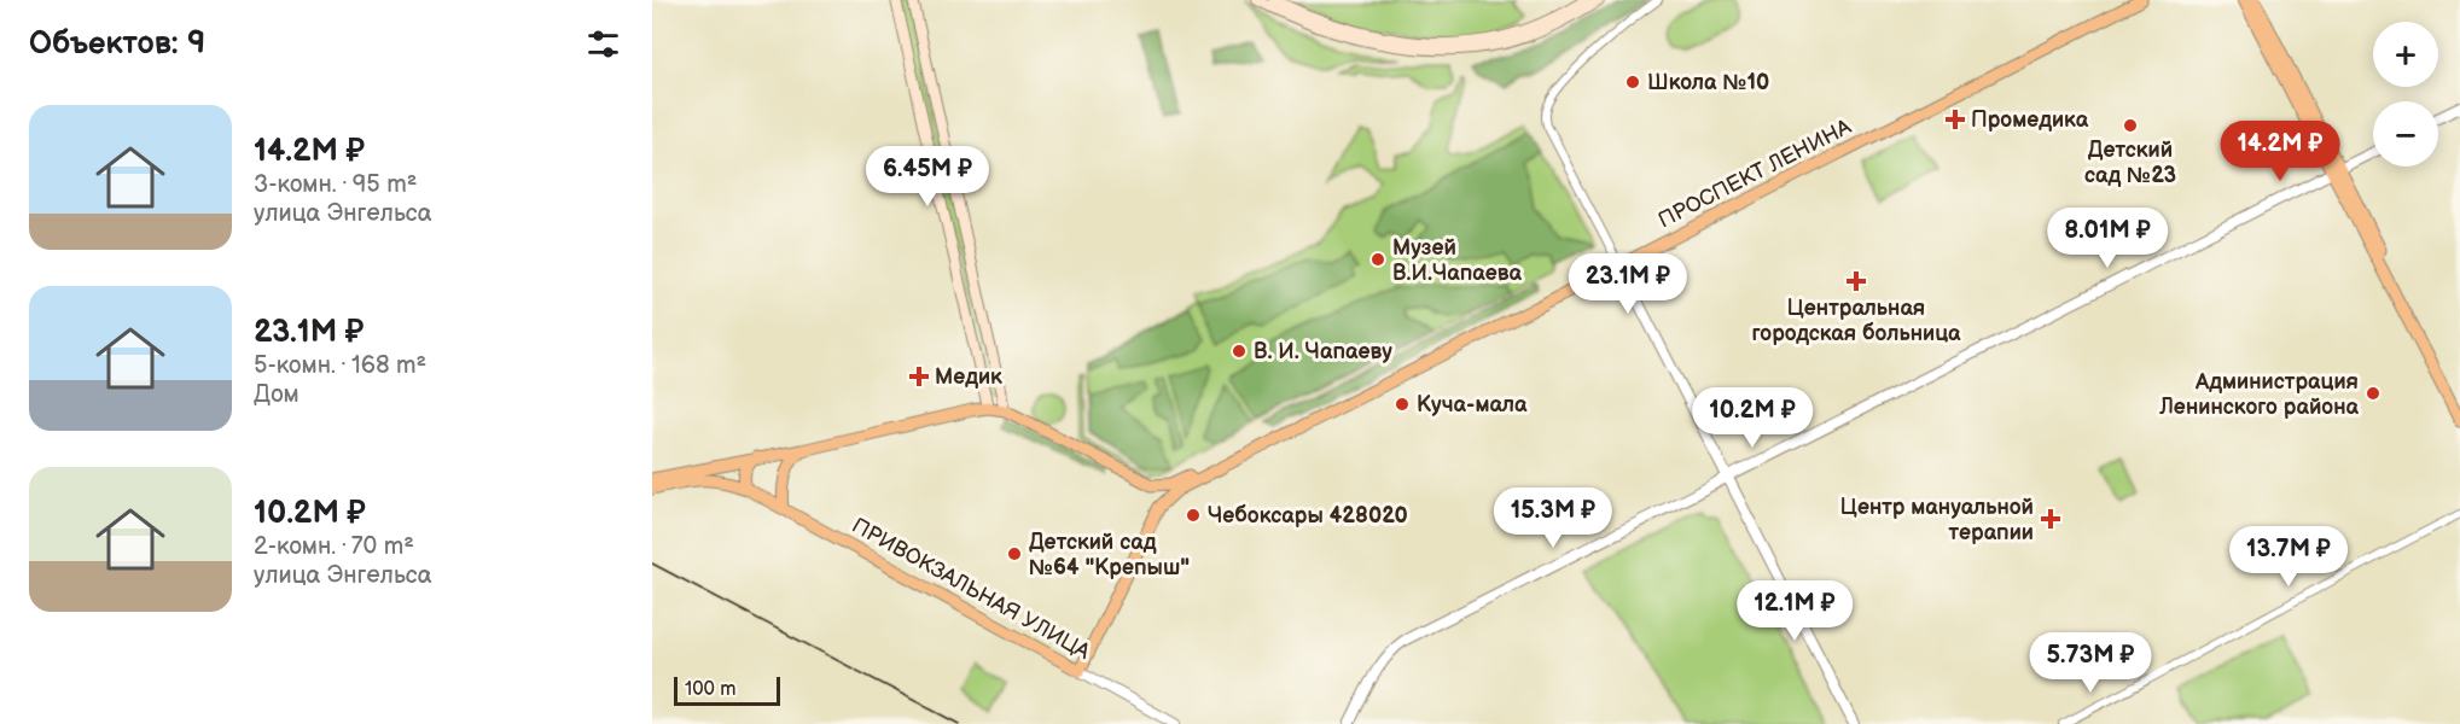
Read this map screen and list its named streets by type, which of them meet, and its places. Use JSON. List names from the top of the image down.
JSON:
{
  "streets": {
    "main road": ["ПРОСПЕКТ ЛЕНИНА", "ПРИВОКЗАЛЬНАЯ УЛИЦА"]
  },
  "crossings": [
    ["ПРОСПЕКТ ЛЕНИНА", "ПРИВОКЗАЛЬНАЯ УЛИЦА"]
  ],
  "places": {
    "other": [
      "Школа №10",
      "Детский сад №23",
      "Музей В.И.Чапаева",
      "В. И. Чапаеву",
      "Администрация Ленинского района",
      "Куча-мала",
      "Чебоксары 428020",
      "Детский сад №64 \"Крепыш\""
    ],
    "health": [
      "Промедика",
      "Центральная городская больница",
      "Медик",
      "Центр мануальной терапии"
    ]
  },
  "scale_bar": "100 m",
  "page": {
    "heading": "Объектов: 9",
    "map_buttons": ["+", "−"],
    "list": [
      {
        "name": "14.2M ₽",
        "note": "3-комн. · 95 m² · улица Энгельса"
      },
      {
        "name": "23.1M ₽",
        "note": "5-комн. · 168 m² · Дом"
      },
      {
        "name": "10.2M ₽",
        "note": "2-комн. · 70 m² · улица Энгельса"
      }
    ],
    "price": [
      "14.2M ₽",
      "6.45M ₽",
      "8.01M ₽",
      "23.1M ₽",
      "10.2M ₽",
      "15.3M ₽",
      "13.7M ₽",
      "12.1M ₽",
      "5.73M ₽"
    ],
    "scale": "100 m"
  }
}
